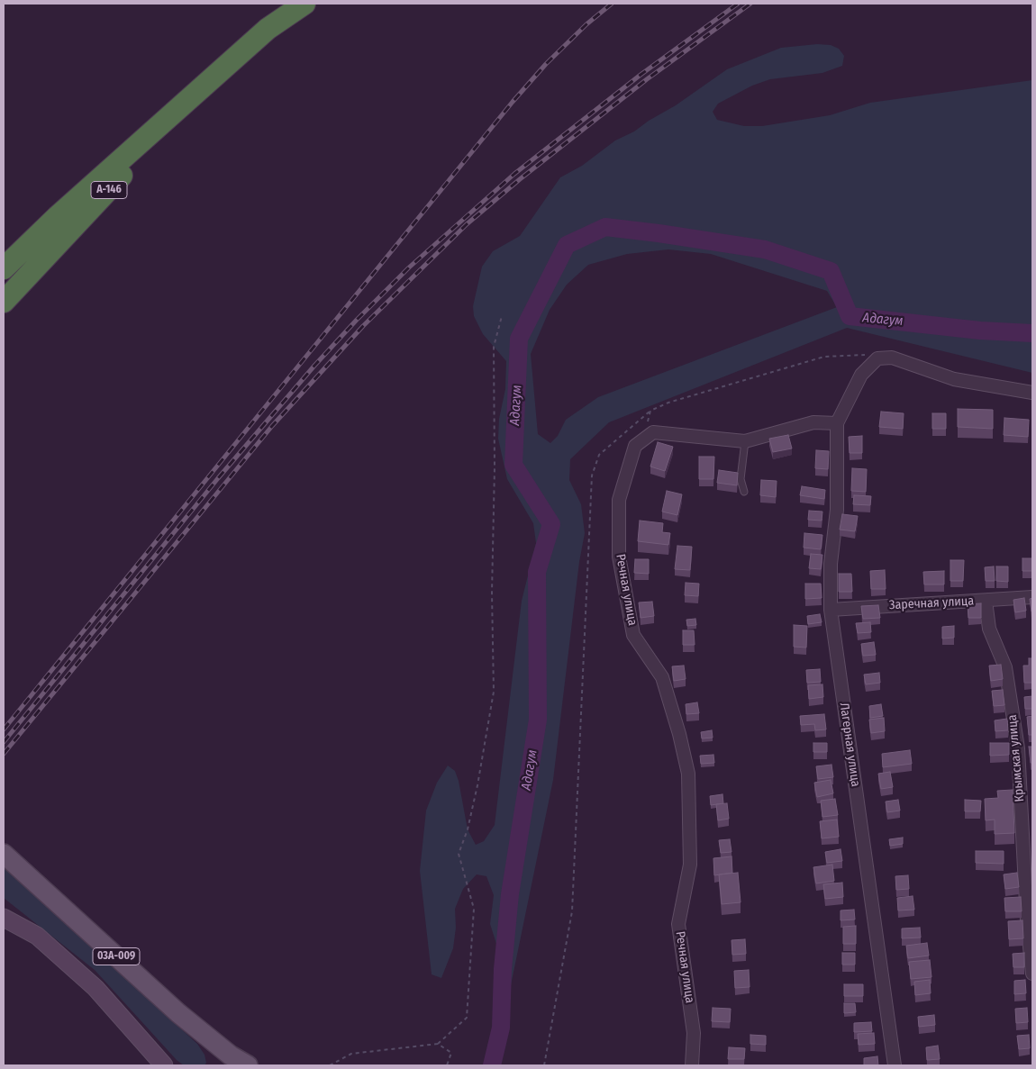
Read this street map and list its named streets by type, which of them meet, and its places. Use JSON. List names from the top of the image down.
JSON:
{
  "streets": {
    "highway": ["А-146"],
    "main road": ["03А-009"],
    "street": [
      "Речная улица",
      "Заречная улица",
      "Лагерная улица",
      "Крымская улица"
    ]
  },
  "crossings": [
    ["Заречная улица", "Лагерная улица"],
    ["Заречная улица", "Крымская улица"]
  ],
  "water": ["Адагум"]
}
